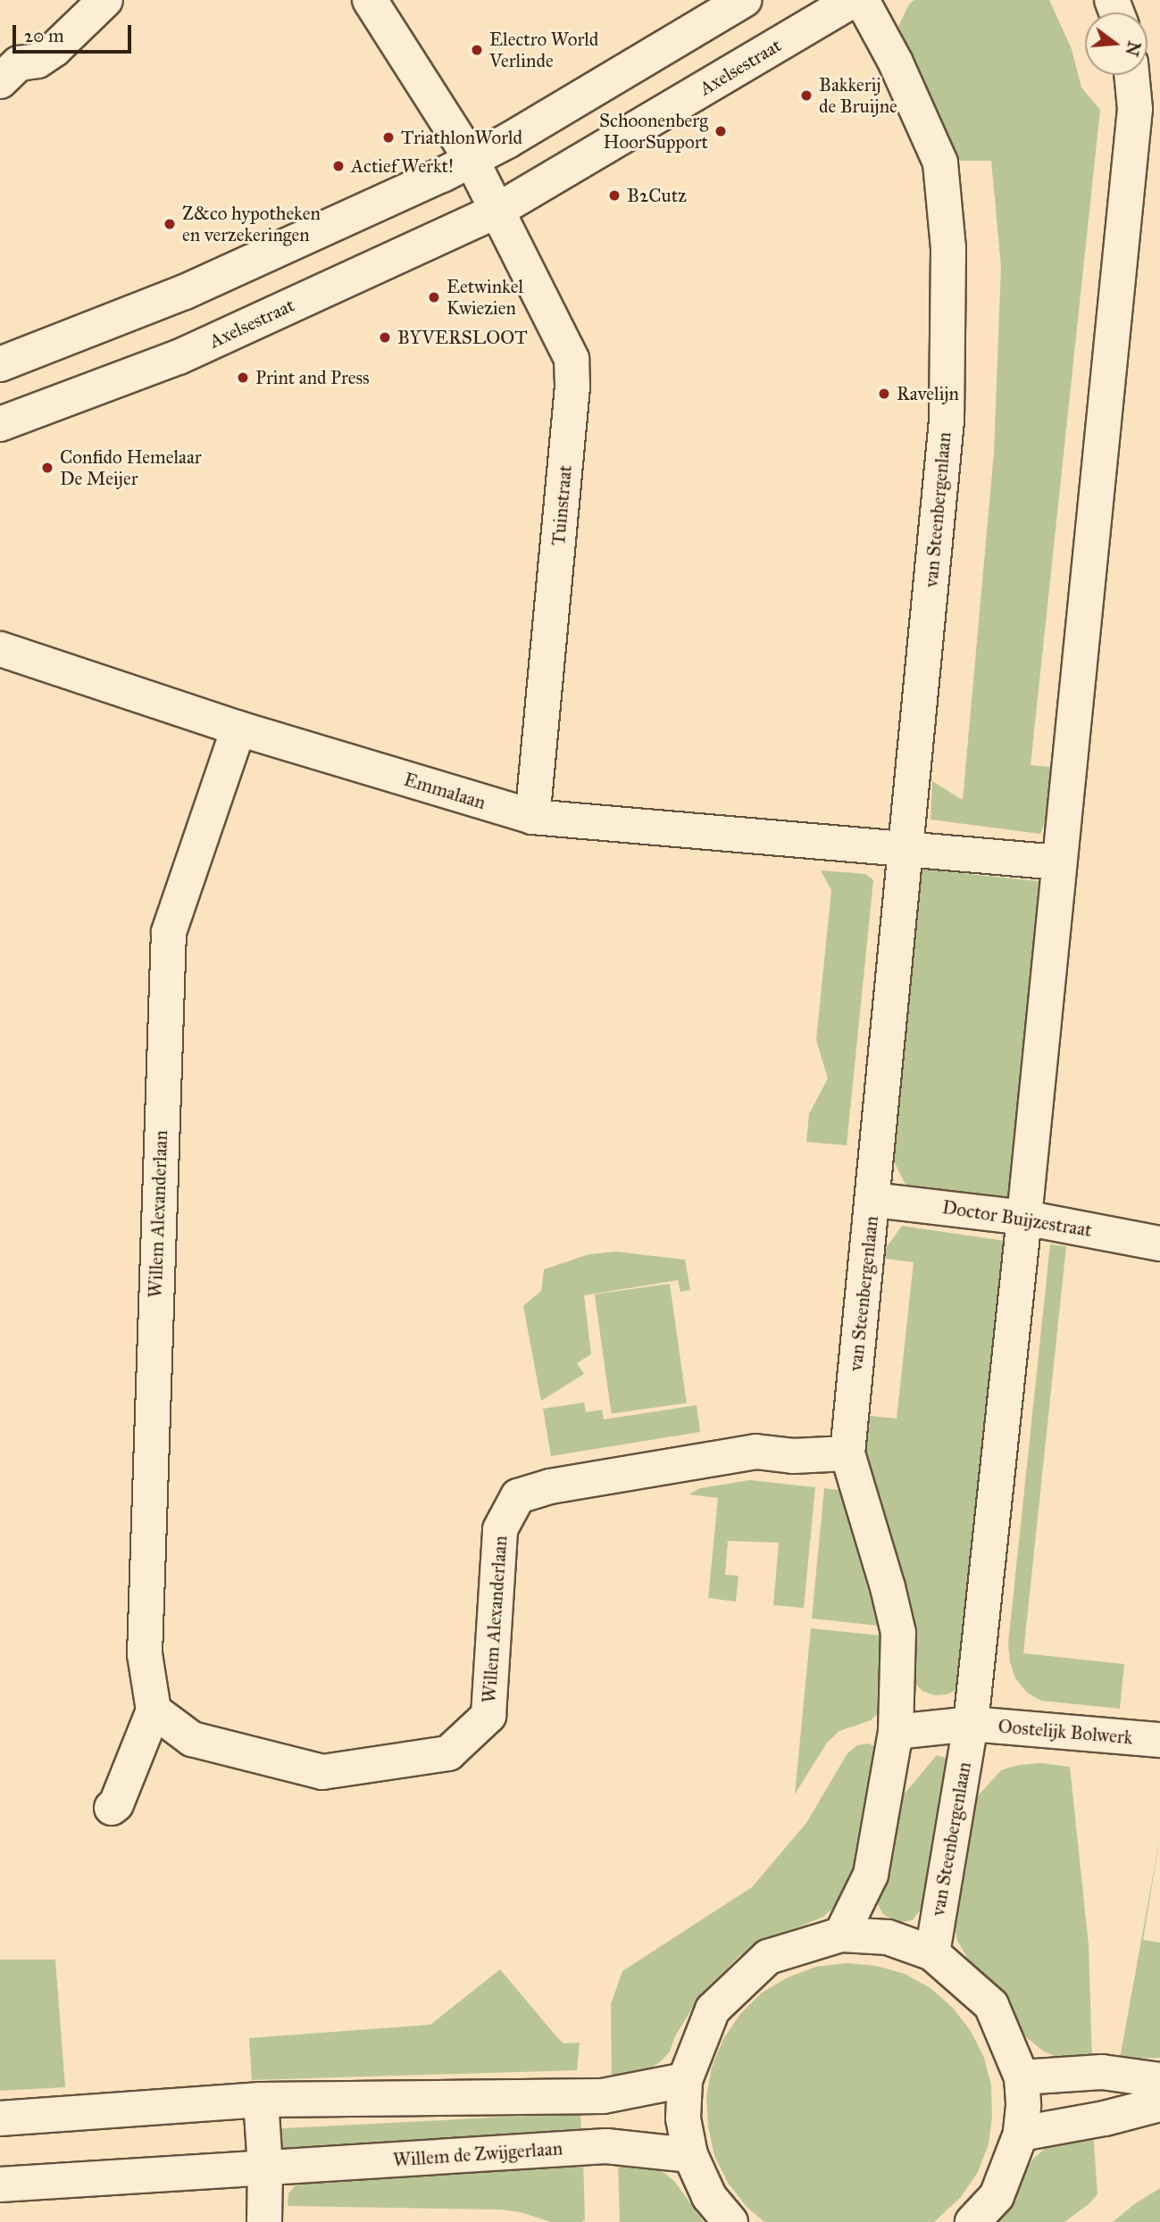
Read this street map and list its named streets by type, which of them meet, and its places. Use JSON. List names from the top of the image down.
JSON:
{
  "streets": {
    "street": [
      "Axelsestraat",
      "Tuinstraat",
      "van Steenbergenlaan",
      "Emmalaan",
      "Willem Alexanderlaan",
      "Doctor Buijzestraat",
      "Oostelijk Bolwerk",
      "Willem de Zwijgerlaan"
    ]
  },
  "crossings": [
    ["Axelsestraat", "Tuinstraat"],
    ["Tuinstraat", "Emmalaan"],
    ["van Steenbergenlaan", "Emmalaan"],
    ["van Steenbergenlaan", "Willem Alexanderlaan"],
    ["van Steenbergenlaan", "Doctor Buijzestraat"],
    ["van Steenbergenlaan", "Oostelijk Bolwerk"],
    ["Emmalaan", "Willem Alexanderlaan"]
  ],
  "places": [
    "Electro World Verlinde",
    "Bakkerij de Bruijne",
    "Schoonenberg HoorSupport",
    "TriathlonWorld",
    "Actief Werkt!",
    "B2Cutz",
    "Z&co hypotheken en verzekeringen",
    "Eetwinkel Kwiezien",
    "BYVERSLOOT",
    "Print and Press",
    "Ravelijn",
    "Confido Hemelaar De Meijer"
  ],
  "scale_bar": "20 m",
  "north": "right"
}
